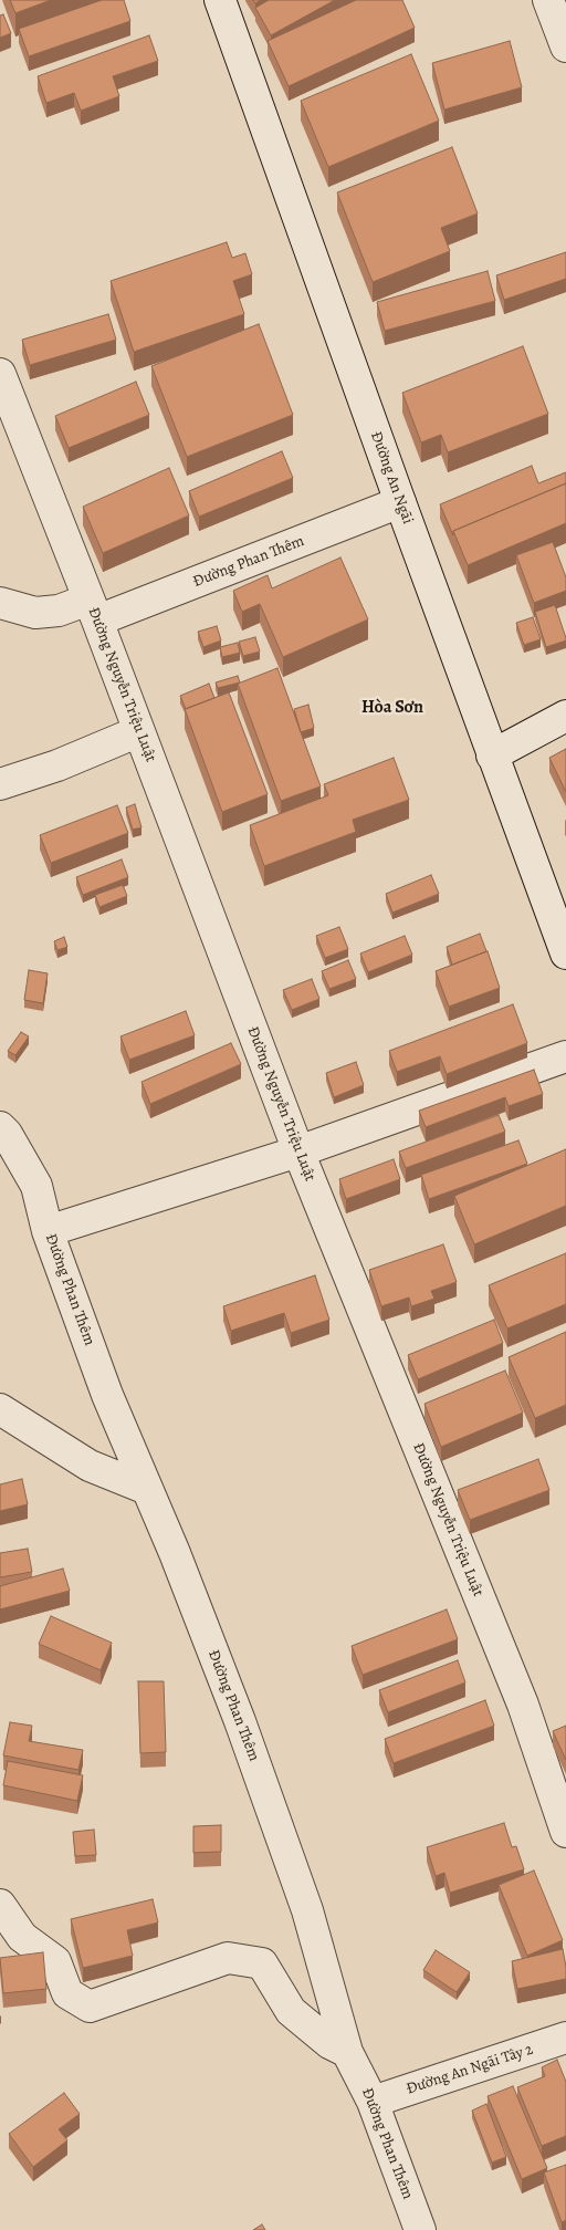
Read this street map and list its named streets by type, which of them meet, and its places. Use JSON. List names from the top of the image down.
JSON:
{
  "streets": {
    "street": [
      "Đường An Ngãi",
      "Đường Phan Thêm",
      "Đường Nguyễn Triệu Luật",
      "Đường An Ngãi Tây 2"
    ]
  },
  "crossings": [
    ["Đường An Ngãi", "Đường Phan Thêm"],
    ["Đường Phan Thêm", "Đường Nguyễn Triệu Luật"],
    ["Đường Phan Thêm", "Đường An Ngãi Tây 2"]
  ],
  "districts": ["Hòa Sơn"]
}
